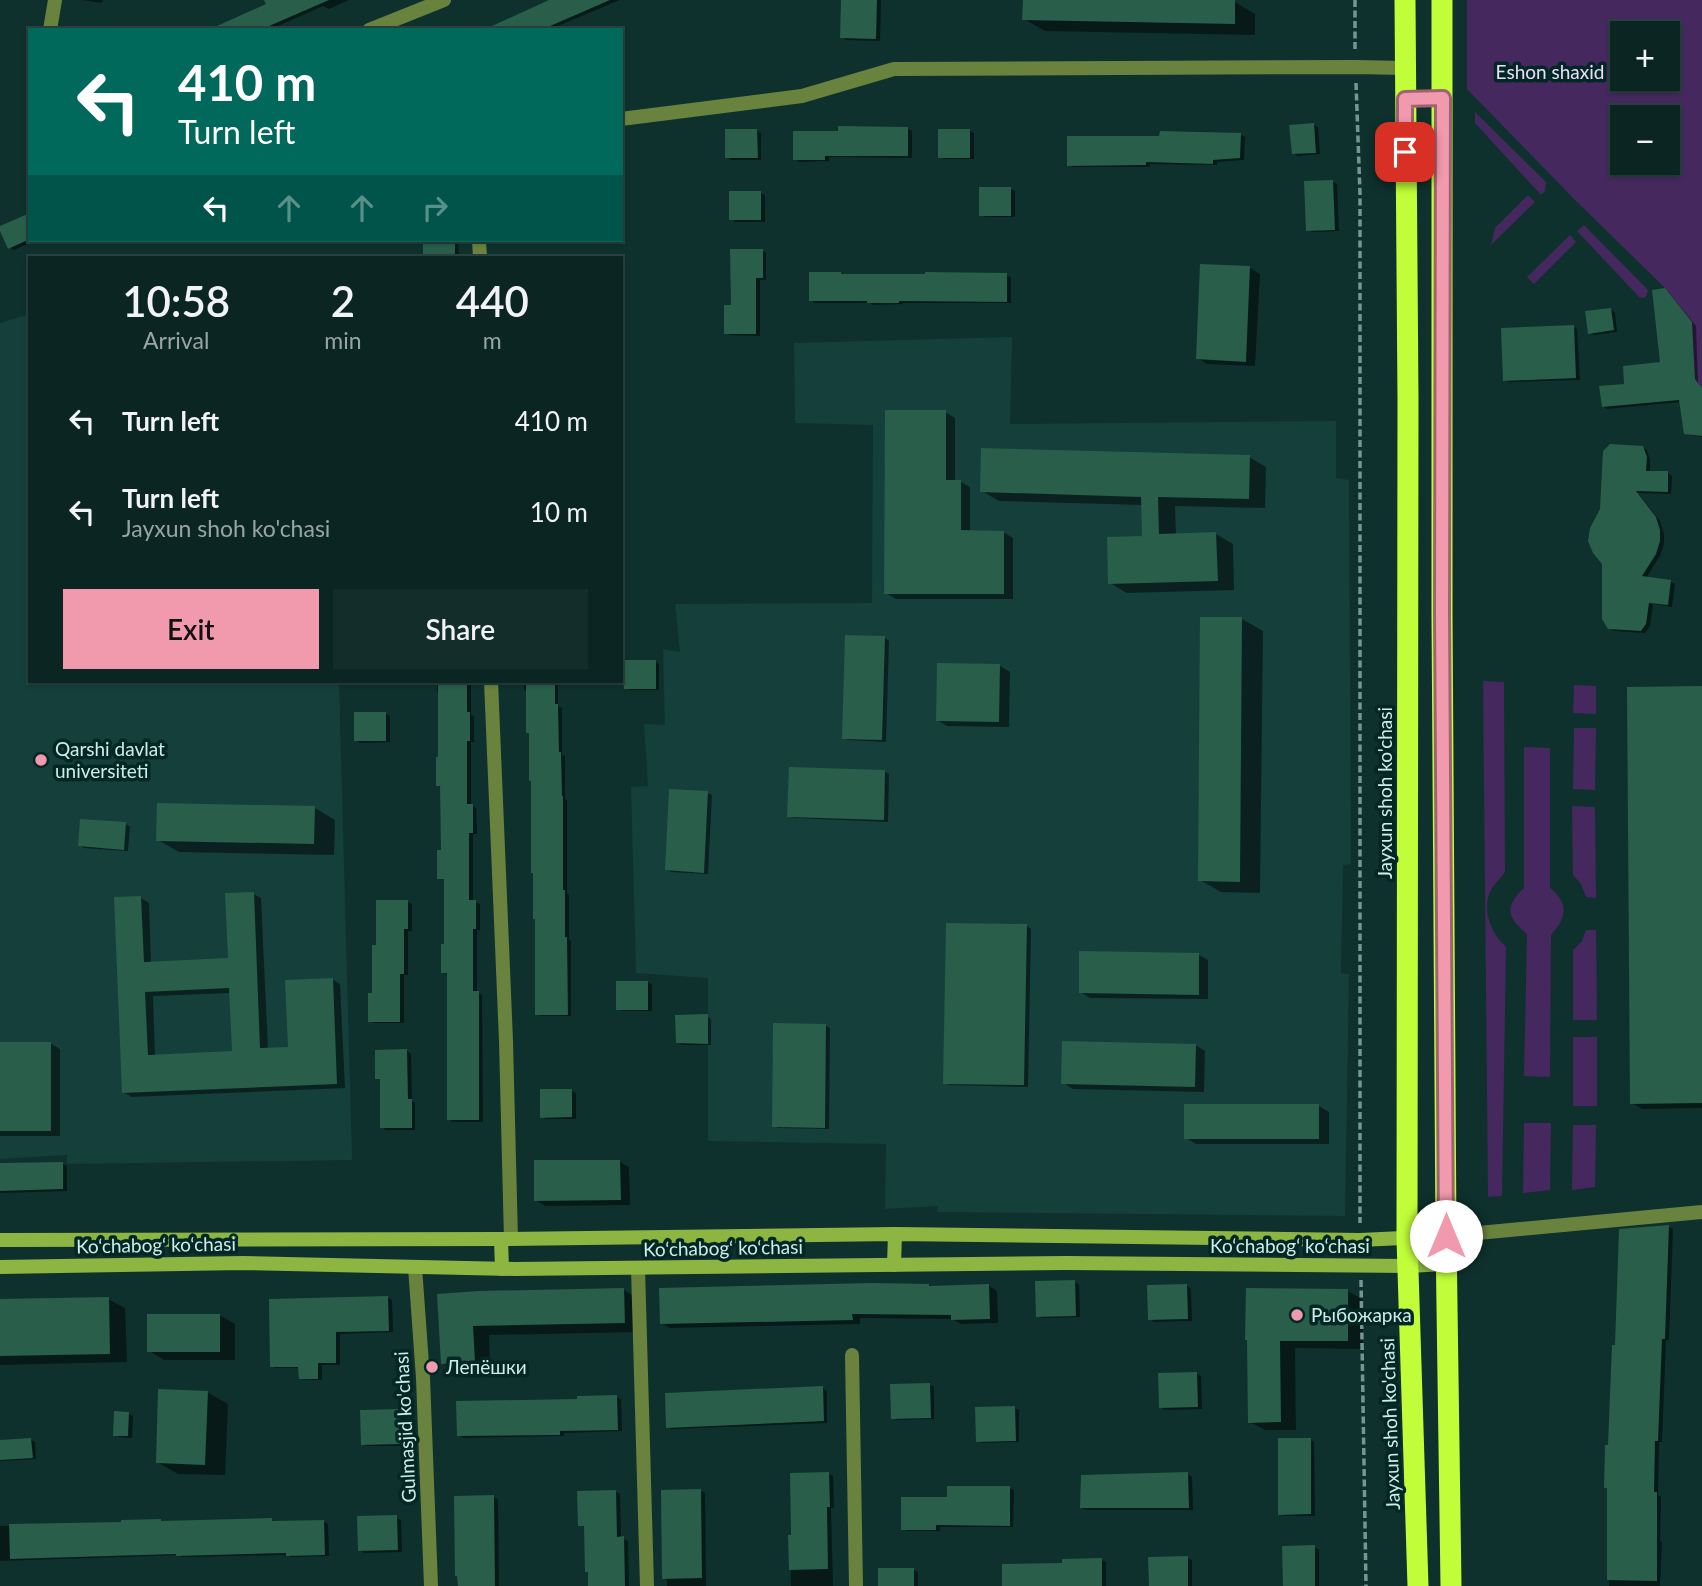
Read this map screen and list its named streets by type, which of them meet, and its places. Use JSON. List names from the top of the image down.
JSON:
{
  "streets": {
    "highway": ["Jayxun shoh ko'chasi"],
    "main road": ["Ko‘chabog‘ ko‘chasi"],
    "street": ["Gulmasjid ko'chasi"]
  },
  "crossings": [
    ["Jayxun shoh ko'chasi", "Ko‘chabog‘ ko‘chasi"],
    ["Ko‘chabog‘ ko‘chasi", "Gulmasjid ko'chasi"]
  ],
  "parks": ["Eshon shaxid"],
  "places": ["Qarshi davlat universiteti", "Рыбожарка", "Лепёшки"],
  "page": {
    "map_buttons": ["+", "−"],
    "turn": ["410 m", "Turn left"],
    "eta": [
      "10:58",
      "Arrival",
      "2",
      "min",
      "440",
      "m"
    ],
    "list": [
      {
        "name": "Turn left",
        "value": "410 m"
      },
      {
        "name": "Turn left",
        "note": "Jayxun shoh ko'chasi",
        "value": "10 m"
      }
    ],
    "buttons": ["Exit", "Share"]
  }
}
